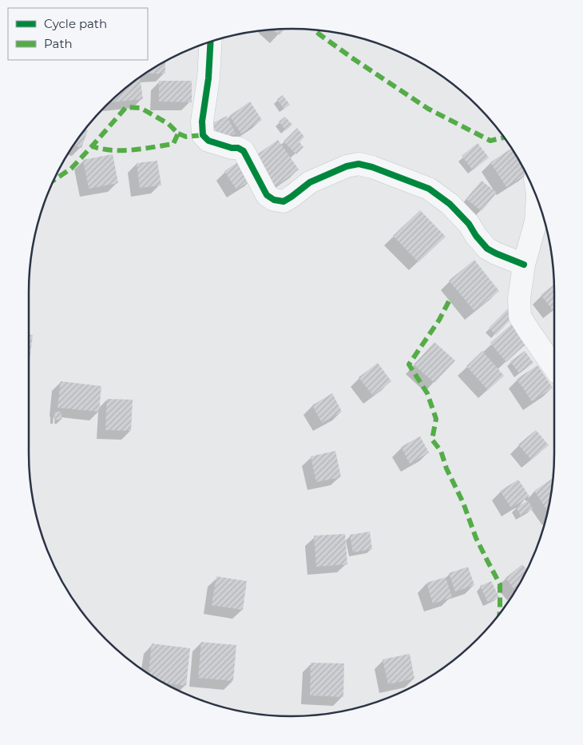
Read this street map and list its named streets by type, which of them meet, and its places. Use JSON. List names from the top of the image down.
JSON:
{
  "legend": ["Cycle path", "Path"]
}
